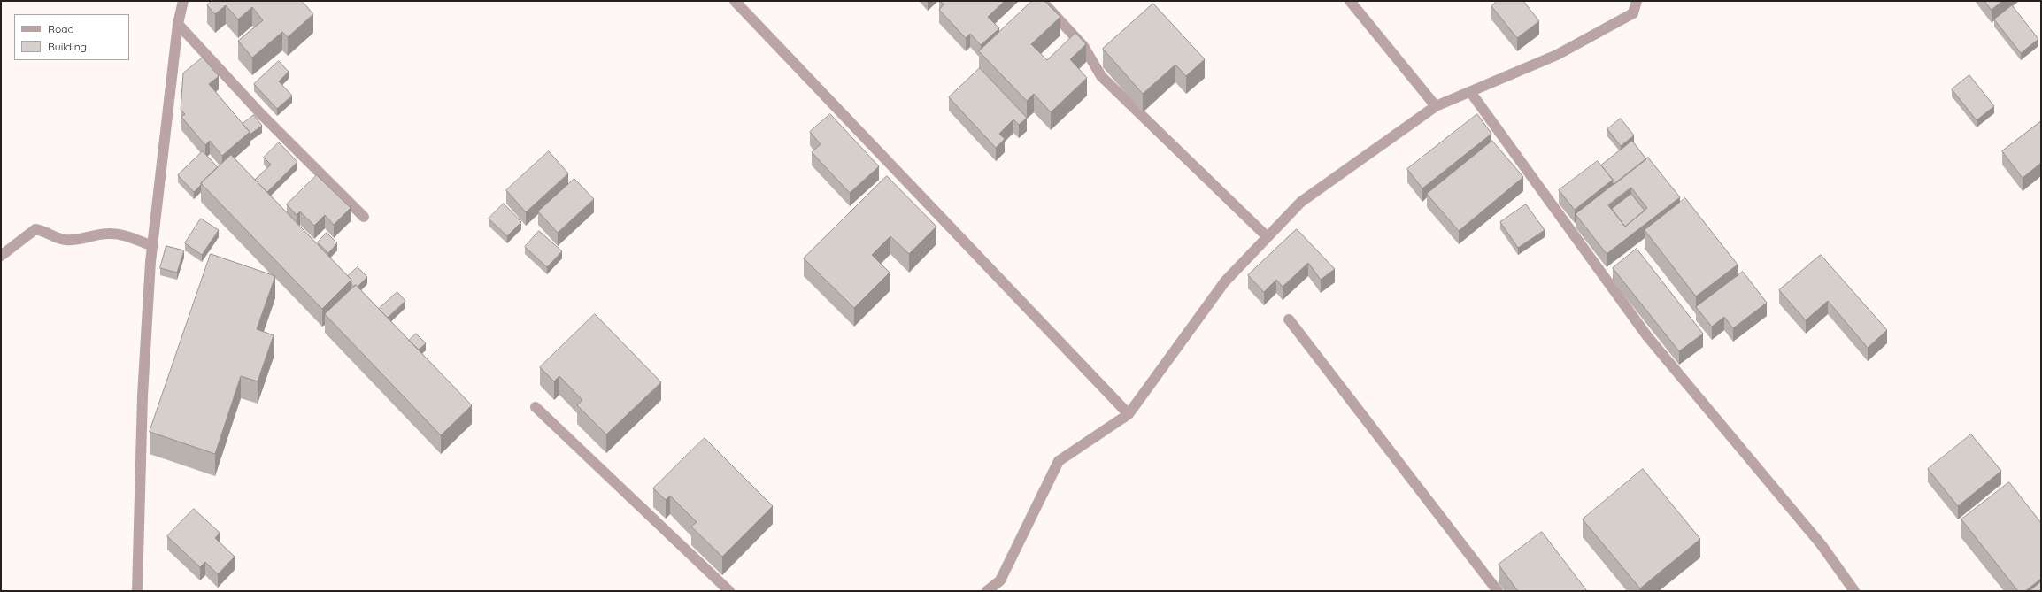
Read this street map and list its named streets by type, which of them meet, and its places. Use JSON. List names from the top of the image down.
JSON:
{
  "legend": ["Road", "Building"]
}
